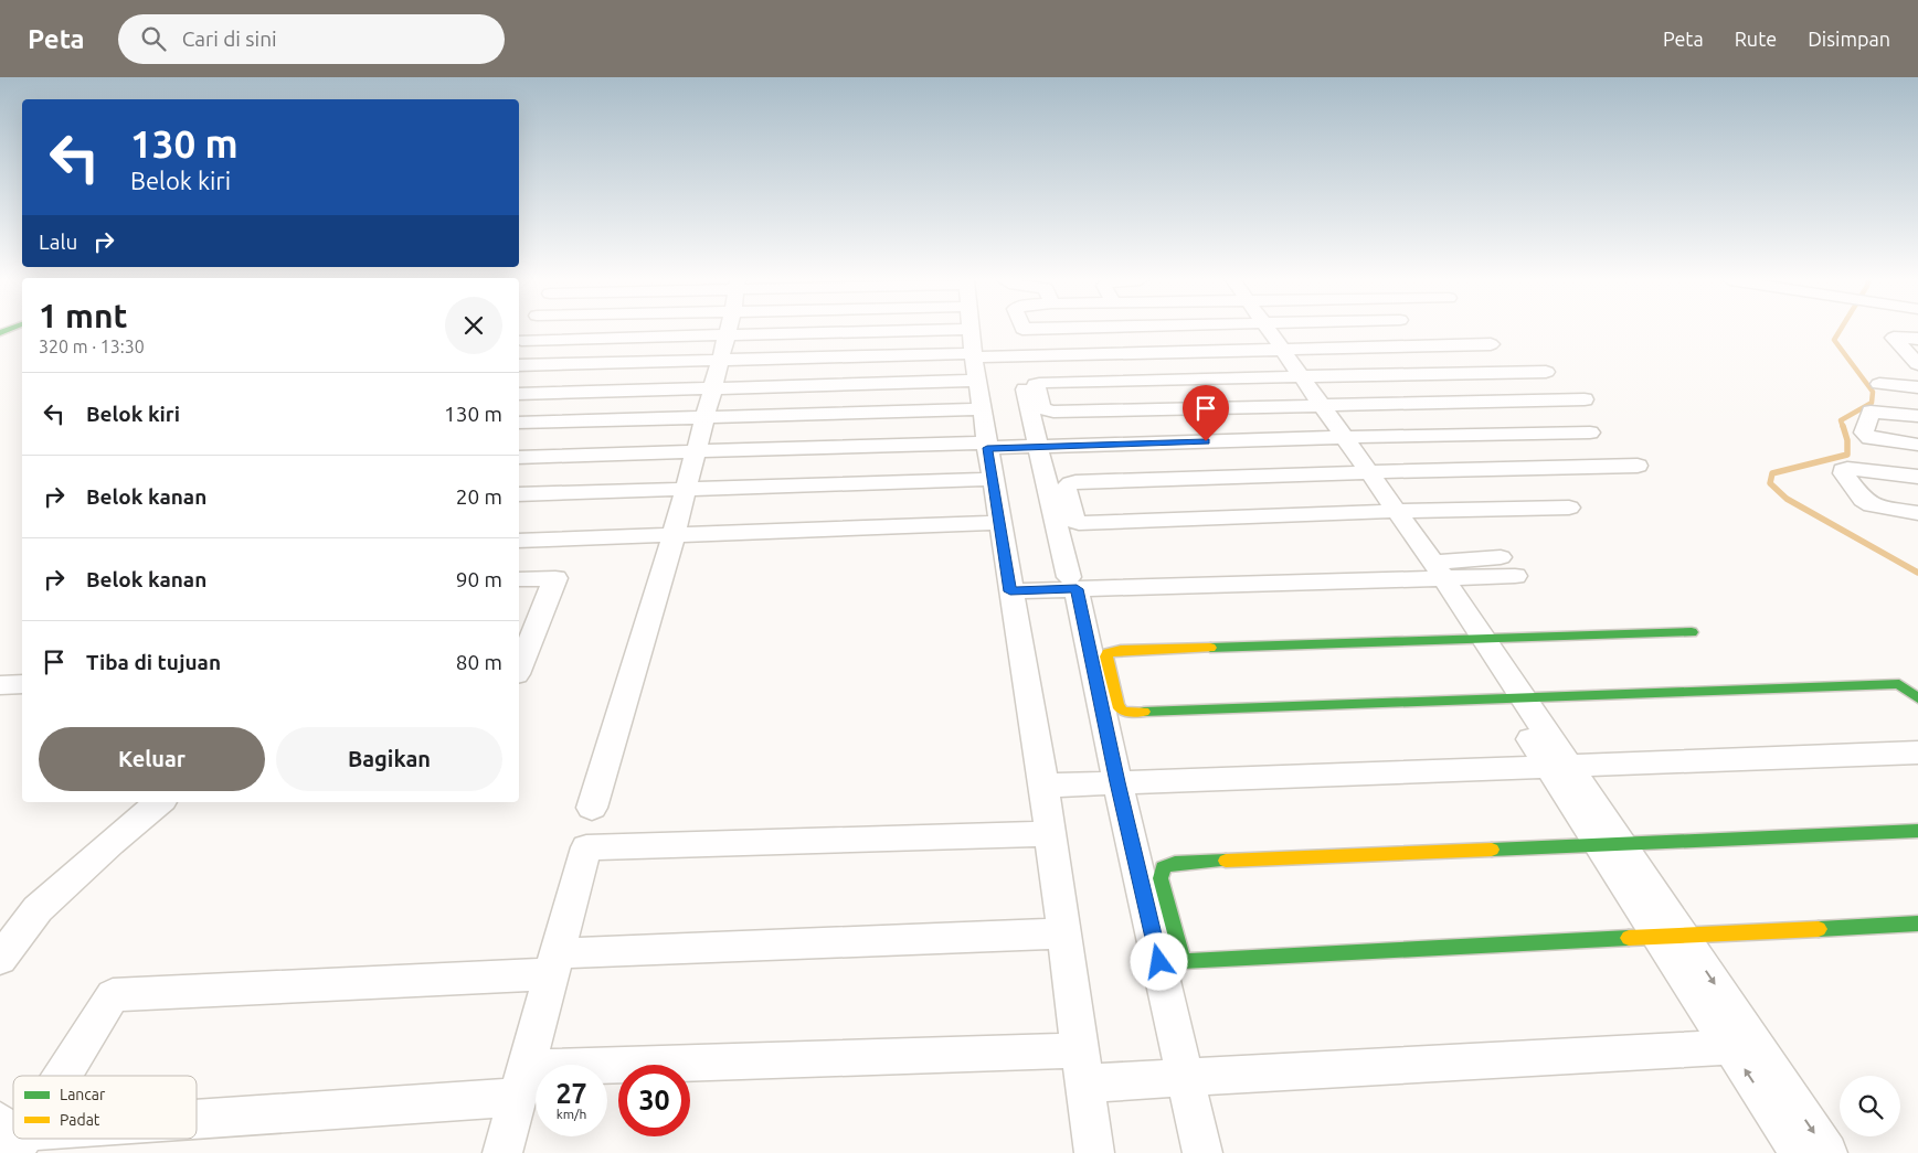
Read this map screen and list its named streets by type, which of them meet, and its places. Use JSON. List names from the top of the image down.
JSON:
{
  "legend": ["Lancar", "Padat"],
  "page": {
    "header": "Peta",
    "search": "Cari di sini",
    "nav": ["Peta", "Rute", "Disimpan"],
    "turn": ["130 m", "Belok kiri"],
    "then": "Lalu",
    "heading": ["1 mnt", "320 m · 13:30"],
    "list": [
      {
        "name": "Belok kiri",
        "value": "130 m"
      },
      {
        "name": "Belok kanan",
        "value": "20 m"
      },
      {
        "name": "Belok kanan",
        "value": "90 m"
      },
      {
        "name": "Tiba di tujuan",
        "value": "80 m"
      }
    ],
    "buttons": ["Keluar", "Bagikan"],
    "speed": "27 km/h",
    "limit": "30"
  }
}
